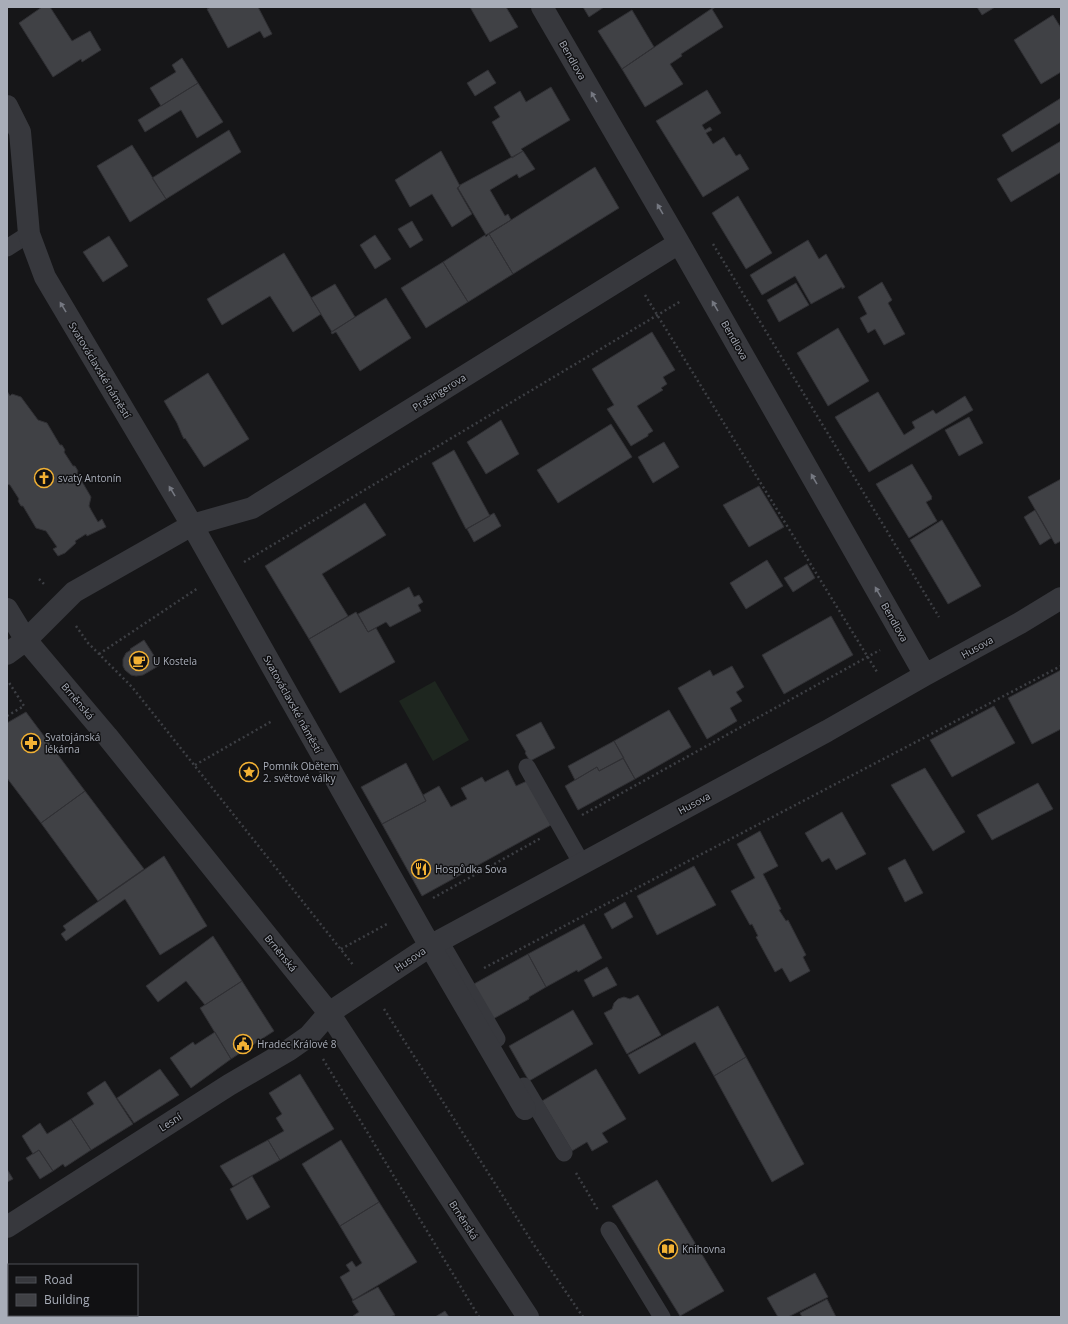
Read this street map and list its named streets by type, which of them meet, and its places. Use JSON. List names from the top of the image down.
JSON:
{
  "streets": {
    "street": [
      "Bendlova",
      "Svatováclavské náměstí",
      "Prašingerova",
      "Husova",
      "Brněnská",
      "Lesní"
    ]
  },
  "crossings": [
    ["Bendlova", "Prašingerova"],
    ["Bendlova", "Husova"],
    ["Svatováclavské náměstí", "Prašingerova"],
    ["Svatováclavské náměstí", "Husova"],
    ["Husova", "Brněnská"],
    ["Husova", "Lesní"],
    ["Brněnská", "Lesní"]
  ],
  "one_way": ["Bendlova"],
  "places": {
    "church": ["svatý Antonín"],
    "cafe": ["U Kostela"],
    "pharmacy": ["Svatojánská lékárna"],
    "place": ["Pomník Obětem 2. světové války"],
    "restaurant": ["Hospůdka Sova"],
    "public building": ["Hradec Králové 8"],
    "library": ["Knihovna"]
  },
  "legend": ["Road", "Building"]
}
